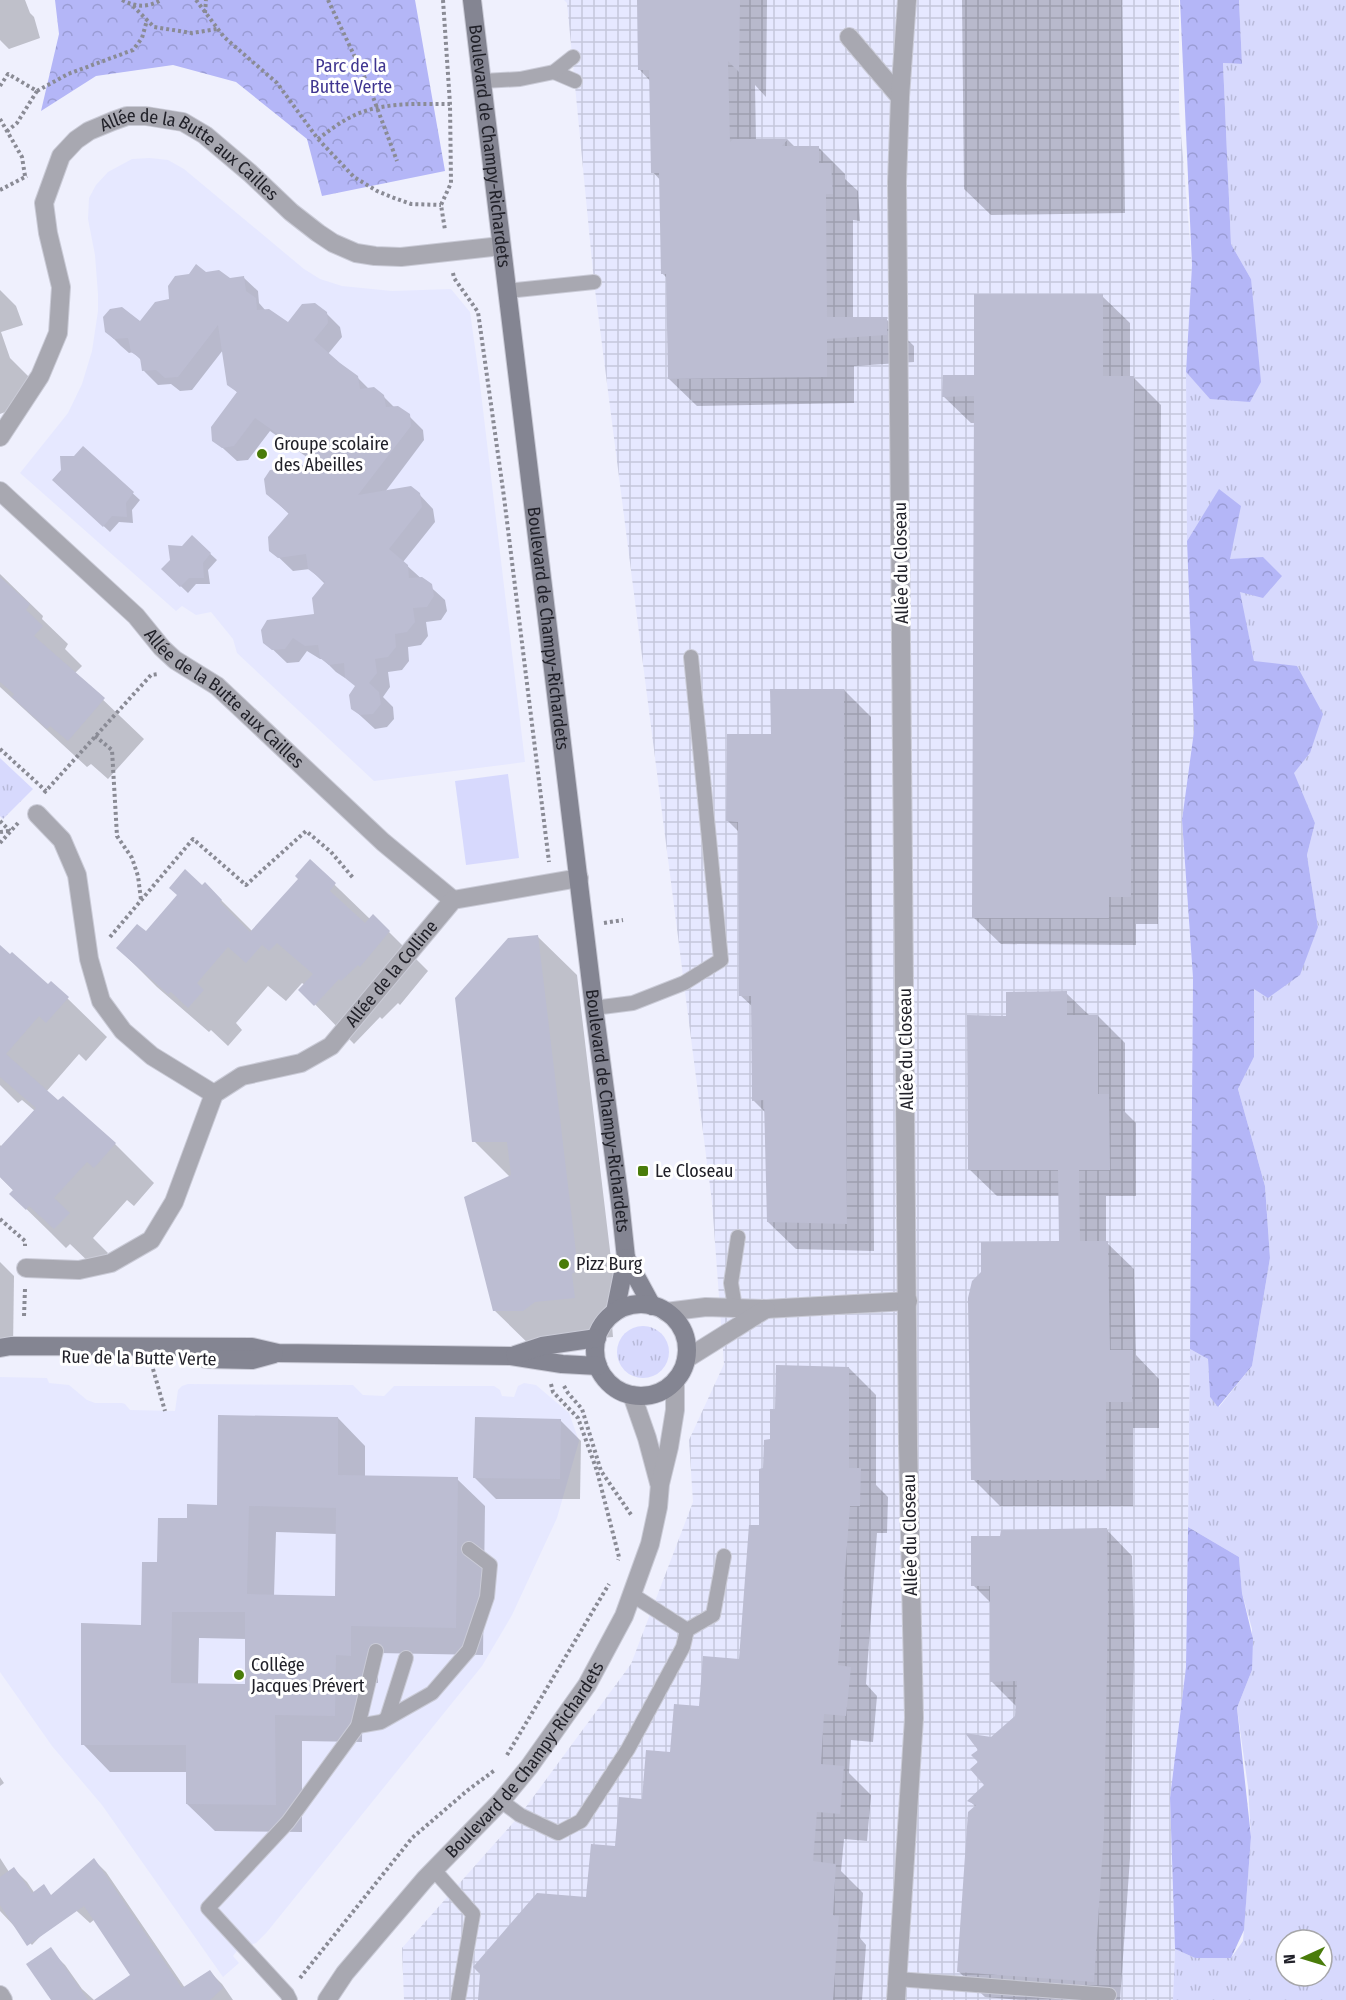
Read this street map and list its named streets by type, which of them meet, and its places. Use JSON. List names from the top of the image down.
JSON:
{
  "streets": {
    "street": [
      "Boulevard de Champy-Richardets",
      "Allée de la Butte aux Cailles",
      "Allée du Closeau",
      "Allée de la Colline",
      "Rue de la Butte Verte"
    ]
  },
  "crossings": [
    ["Boulevard de Champy-Richardets", "Allée de la Butte aux Cailles"],
    ["Boulevard de Champy-Richardets", "Rue de la Butte Verte"],
    ["Allée de la Butte aux Cailles", "Allée de la Colline"]
  ],
  "parks": ["Parc de la Butte Verte"],
  "places": {
    "other": ["Groupe scolaire des Abeilles", "Pizz Burg", "Collège Jacques Prévert"],
    "transit": ["Le Closeau"]
  },
  "north": "left"
}
